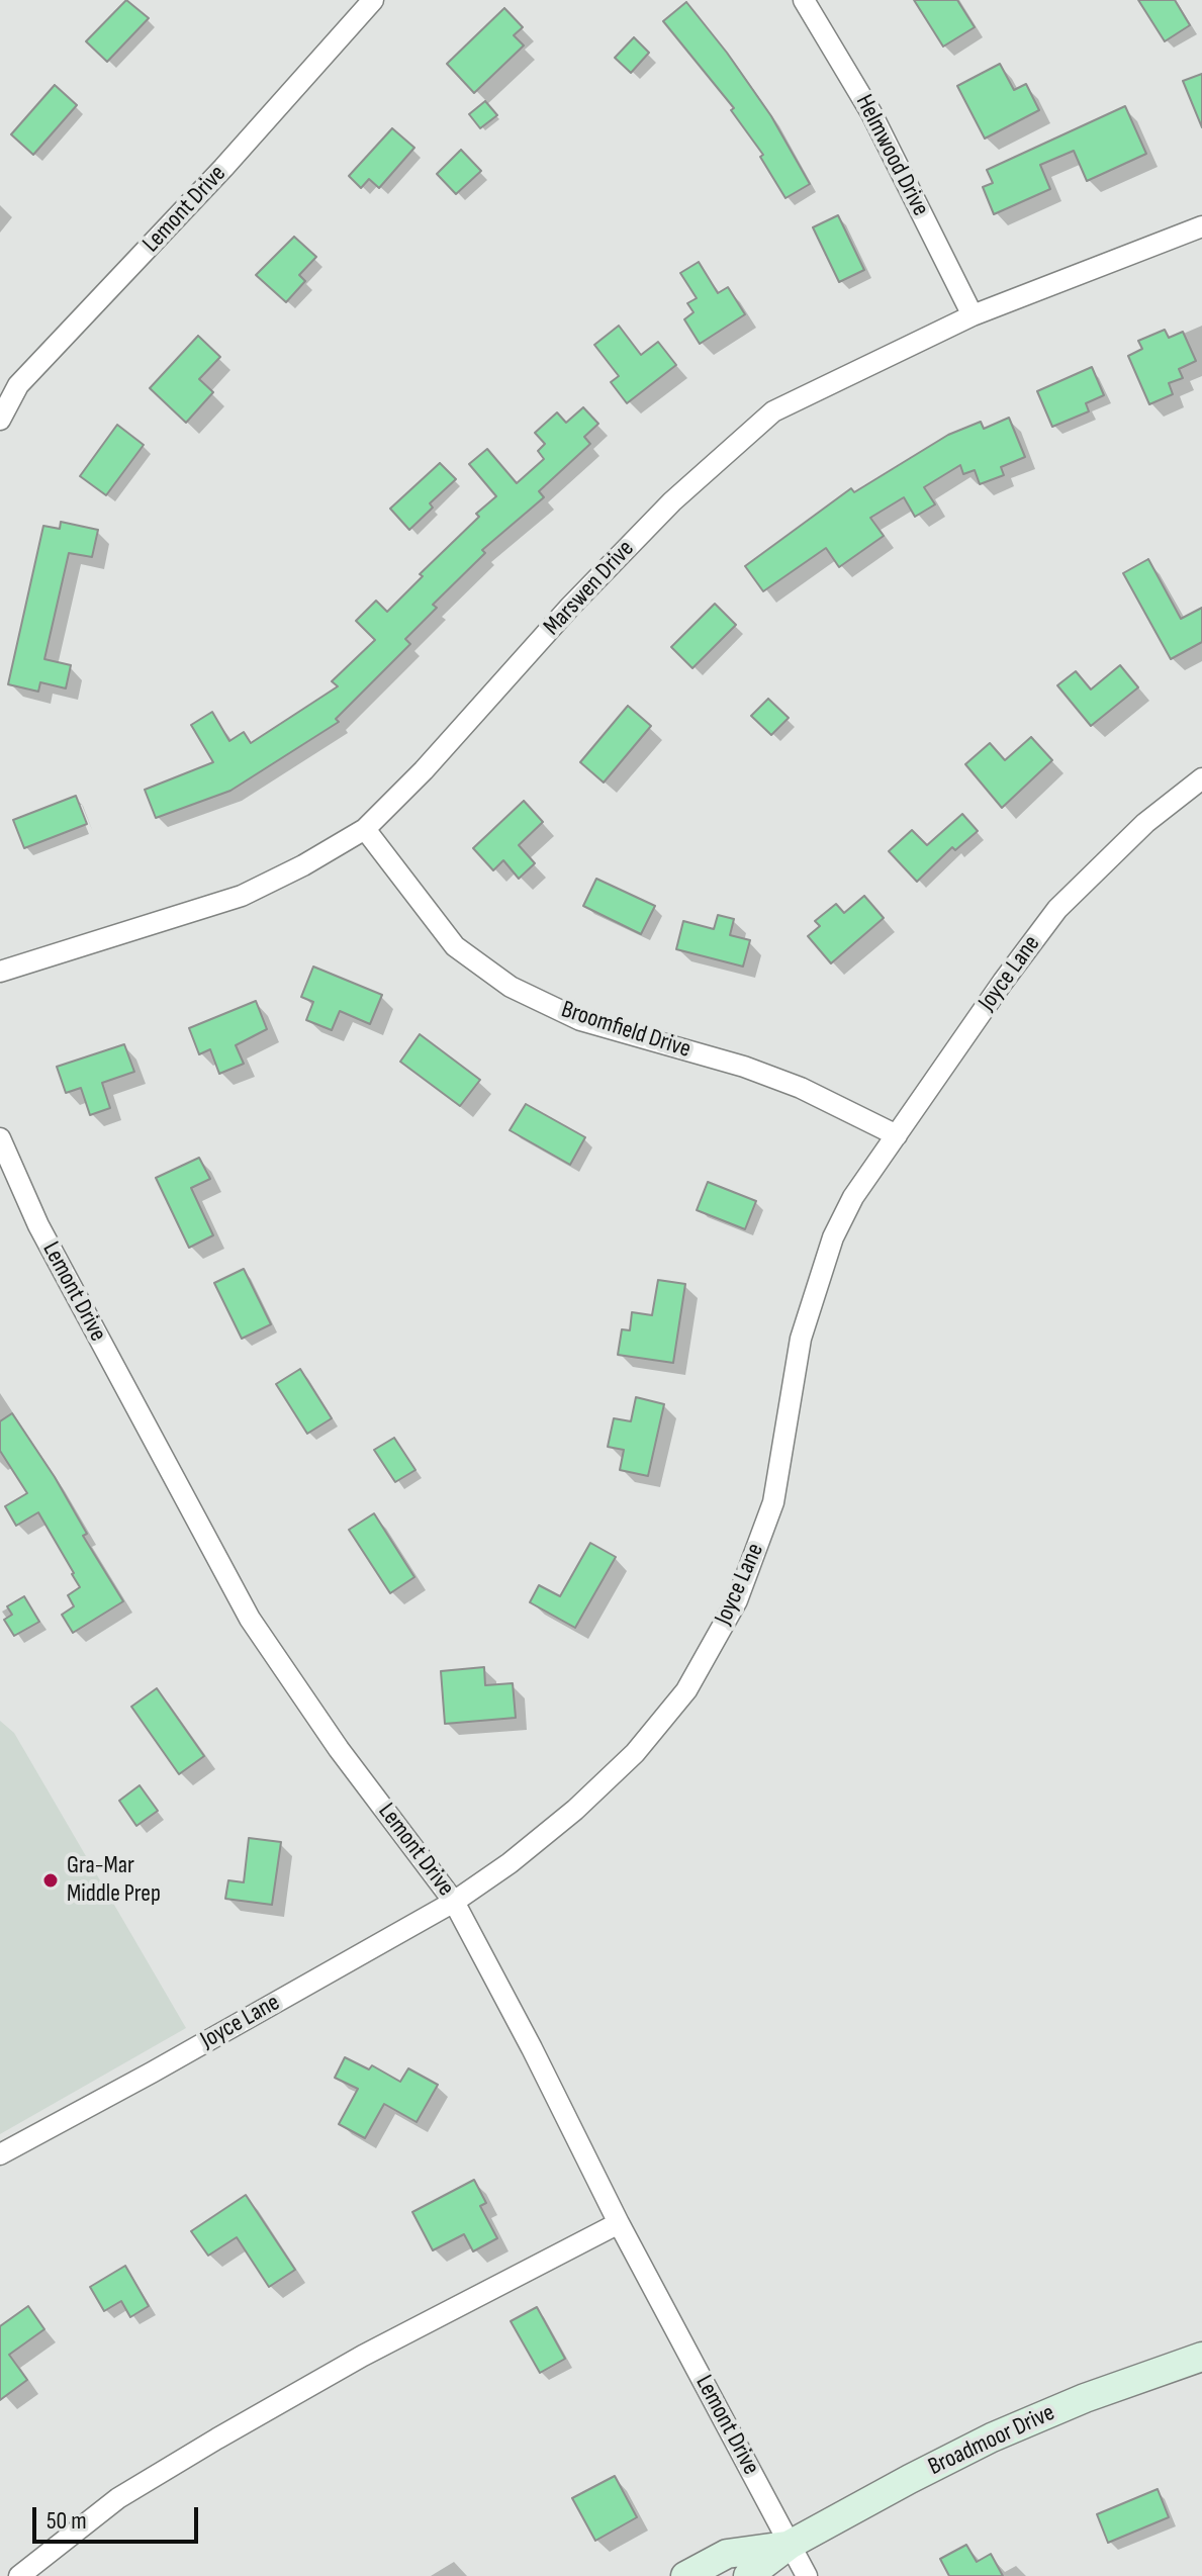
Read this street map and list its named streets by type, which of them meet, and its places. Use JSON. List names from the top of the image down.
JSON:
{
  "streets": {
    "main road": ["Broadmoor Drive"],
    "street": [
      "Helmwood Drive",
      "Lemont Drive",
      "Marswen Drive",
      "Joyce Lane",
      "Broomfield Drive"
    ]
  },
  "crossings": [
    ["Helmwood Drive", "Marswen Drive"],
    ["Lemont Drive", "Joyce Lane"],
    ["Lemont Drive", "Broadmoor Drive"],
    ["Marswen Drive", "Broomfield Drive"],
    ["Joyce Lane", "Broomfield Drive"]
  ],
  "places": ["Gra-Mar Middle Prep"],
  "scale_bar": "50 m"
}
